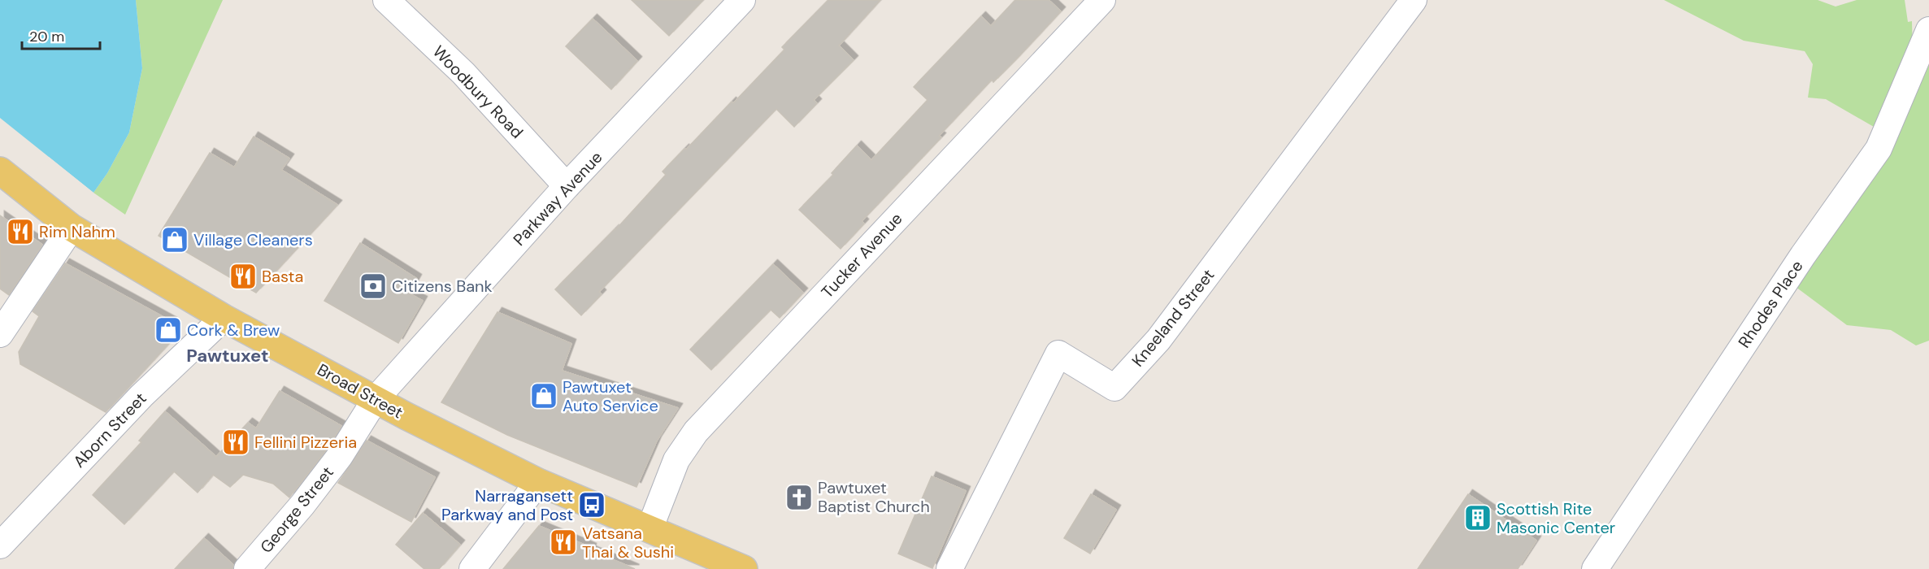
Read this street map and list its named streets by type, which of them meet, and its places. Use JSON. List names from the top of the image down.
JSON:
{
  "streets": {
    "main road": ["Broad Street"],
    "street": [
      "Woodbury Road",
      "Parkway Avenue",
      "Tucker Avenue",
      "Rhodes Place",
      "Kneeland Street",
      "Aborn Street",
      "George Street"
    ]
  },
  "crossings": [
    ["Woodbury Road", "Parkway Avenue"],
    ["Parkway Avenue", "Broad Street"],
    ["Parkway Avenue", "George Street"],
    ["Tucker Avenue", "Broad Street"],
    ["Broad Street", "Aborn Street"],
    ["Broad Street", "George Street"]
  ],
  "districts": ["Pawtuxet"],
  "places": {
    "restaurant": [
      "Rim Nahm",
      "Basta",
      "Fellini Pizzeria",
      "Vatsana Thai & Sushi"
    ],
    "shop": ["Village Cleaners", "Cork & Brew", "Pawtuxet Auto Service"],
    "bank": ["Citizens Bank"],
    "church": ["Pawtuxet Baptist Church"],
    "bus stop": ["Narragansett Parkway and Post"],
    "building": ["Scottish Rite Masonic Center"]
  },
  "scale_bar": "20 m"
}
